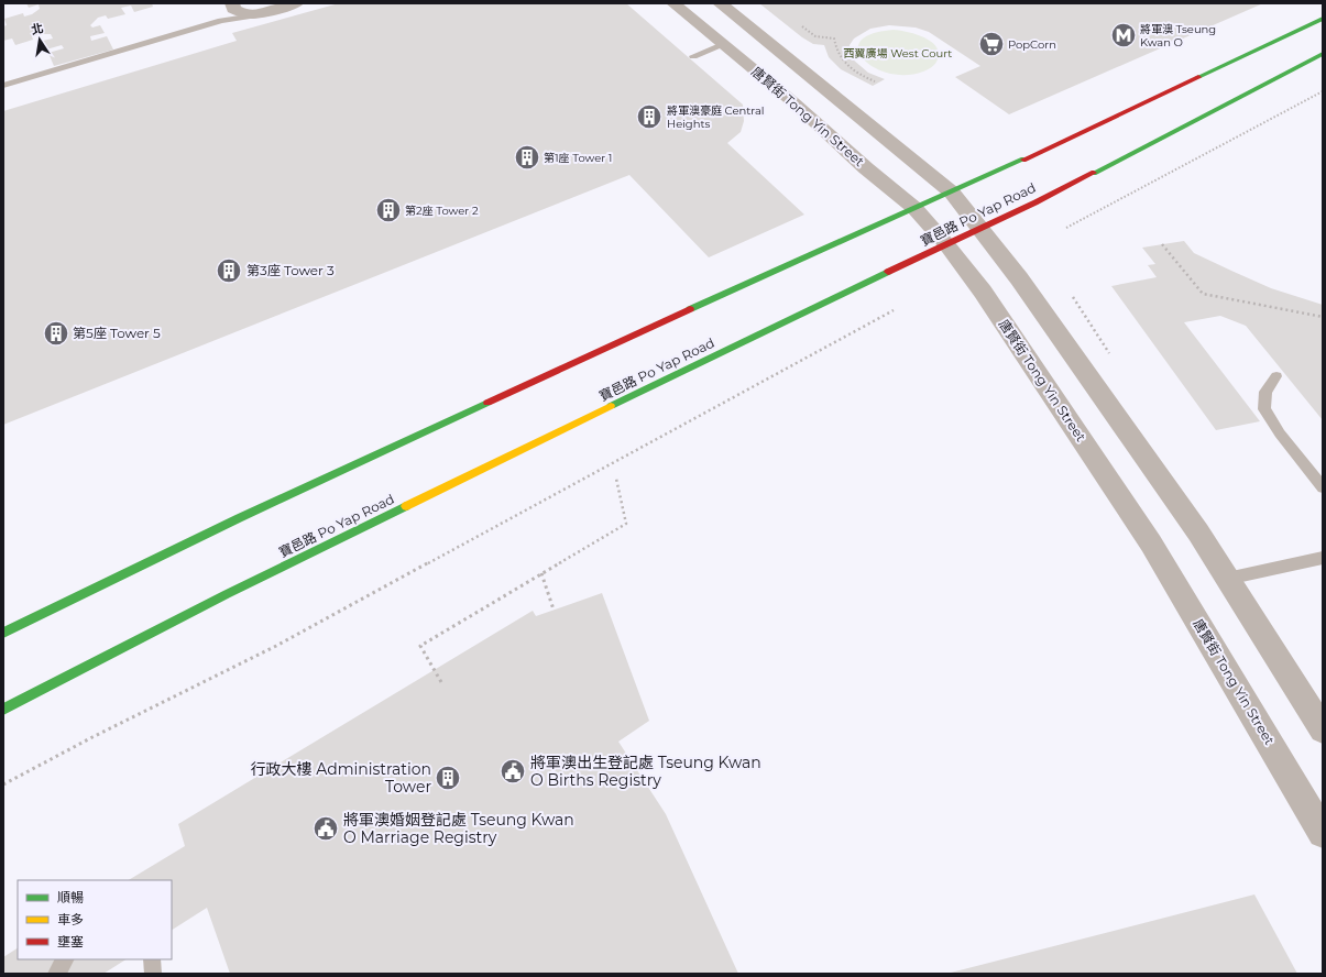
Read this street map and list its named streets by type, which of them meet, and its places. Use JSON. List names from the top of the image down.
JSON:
{
  "streets": {
    "main road": ["寶邑路 Po Yap Road"],
    "street": ["唐賢街 Tong Yin Street"]
  },
  "crossings": [
    ["唐賢街 Tong Yin Street", "寶邑路 Po Yap Road"]
  ],
  "parks": ["西翼廣場 West Court"],
  "places": {
    "metro station": ["將軍澳 Tseung Kwan O"],
    "supermarket": ["PopCorn"],
    "building": [
      "將軍澳豪庭 Central Heights",
      "第1座 Tower 1",
      "第2座 Tower 2",
      "第3座 Tower 3",
      "第5座 Tower 5",
      "行政大樓 Administration Tower"
    ],
    "public building": ["將軍澳出生登記處 Tseung Kwan O Births Registry", "將軍澳婚姻登記處 Tseung Kwan O Marriage Registry"]
  },
  "legend": ["順暢", "車多", "壅塞"],
  "north": "top"
}
